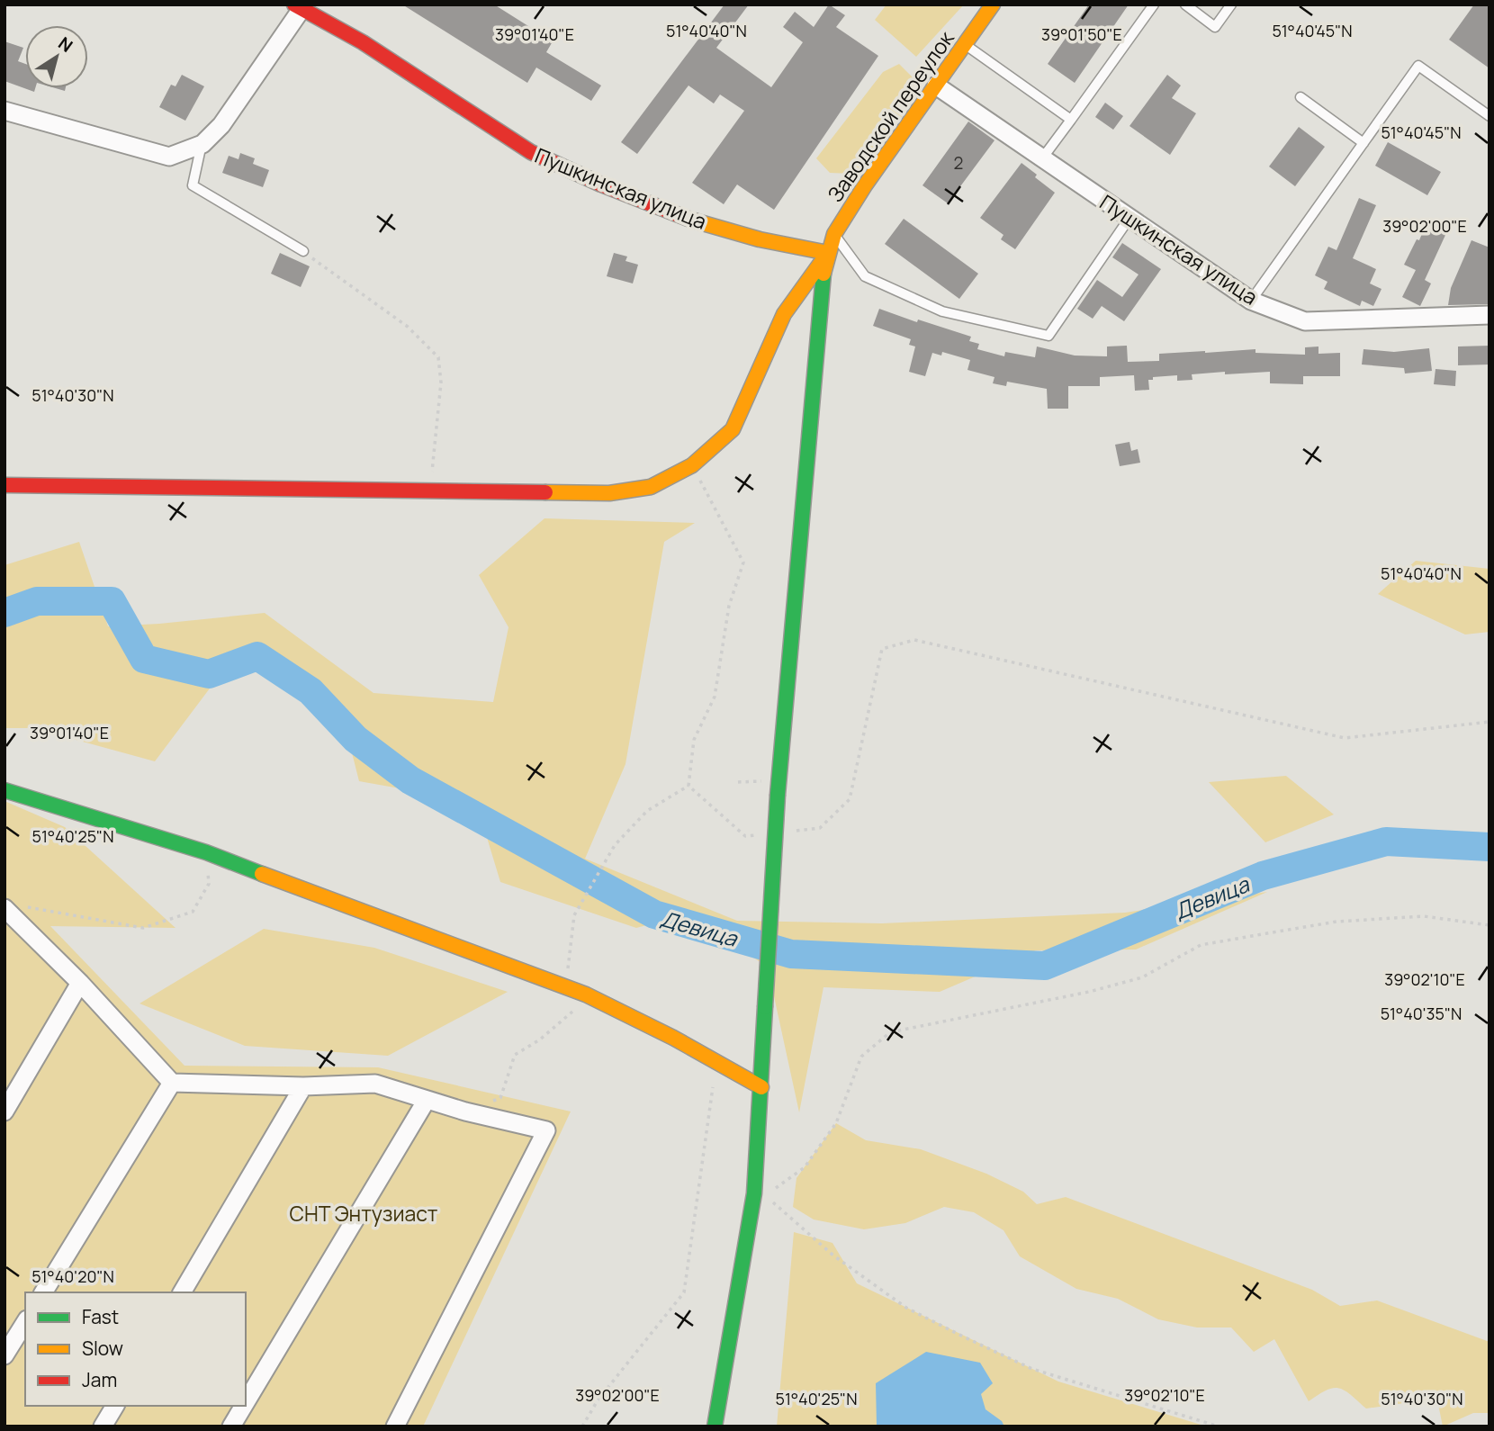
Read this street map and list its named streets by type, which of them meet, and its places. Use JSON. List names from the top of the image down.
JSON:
{
  "streets": {
    "street": ["Заводской переулок", "Пушкинская улица"]
  },
  "crossings": [
    ["Заводской переулок", "Пушкинская улица"]
  ],
  "water": ["Девица"],
  "parks": ["СНТ Энтузиаст"],
  "house_numbers": ["2"],
  "legend": ["Fast", "Slow", "Jam"],
  "north": "top right",
  "coordinates": [
    "51°40'45\"N",
    "51°40'40\"N",
    "39°01'40\"E",
    "39°01'50\"E",
    "39°02'00\"E",
    "51°40'30\"N",
    "51°40'25\"N",
    "39°02'10\"E",
    "51°40'35\"N",
    "51°40'20\"N"
  ]
}
